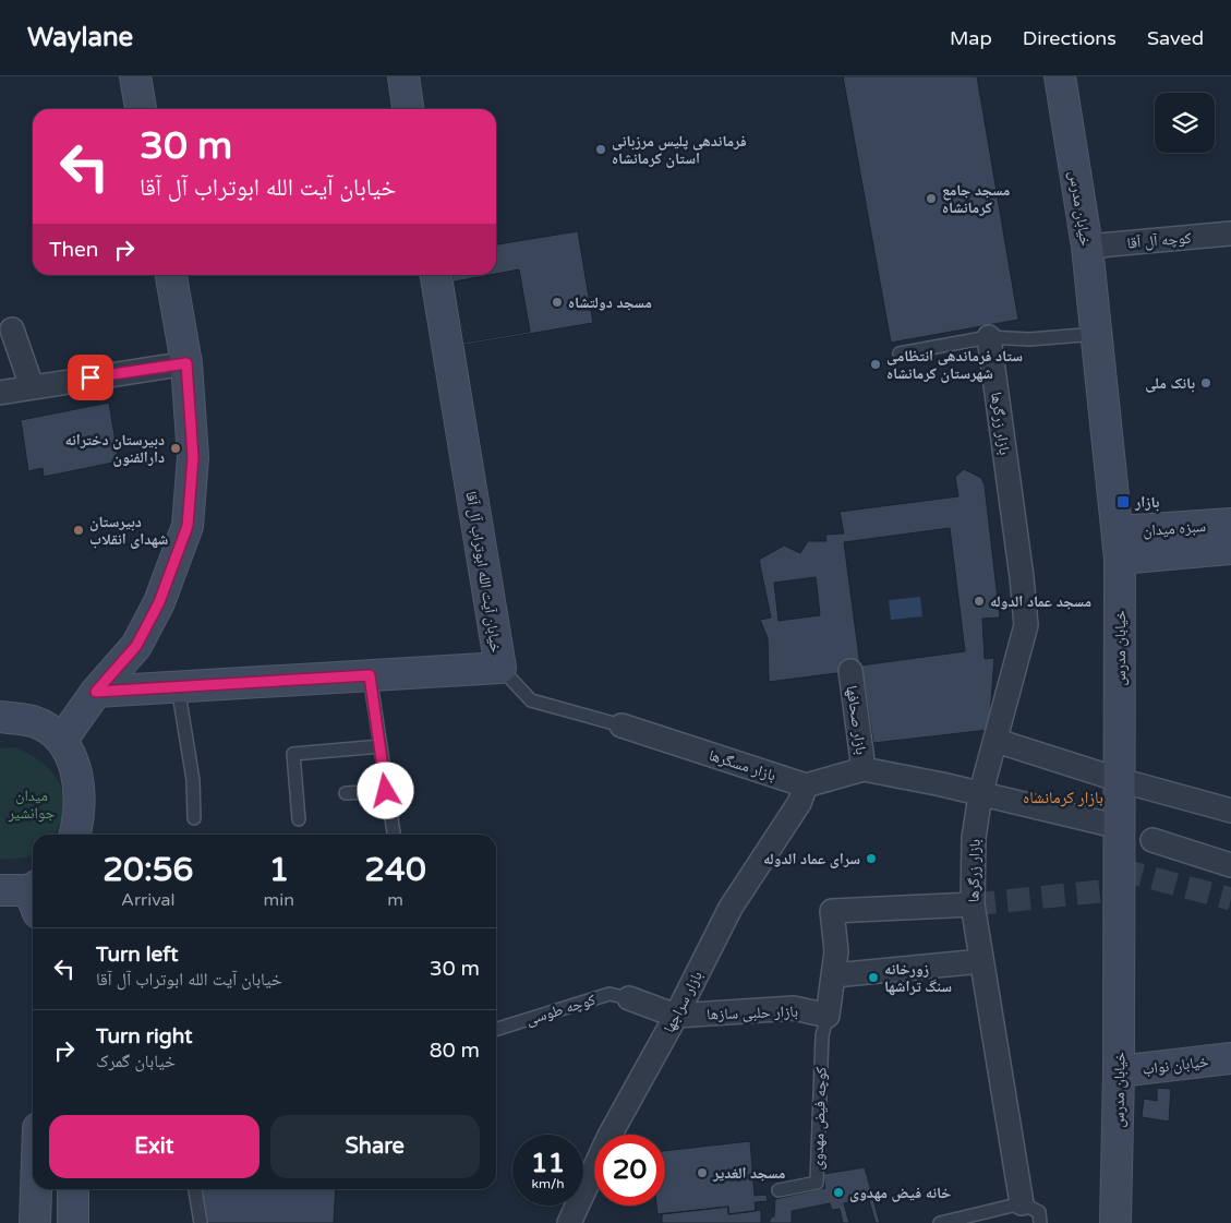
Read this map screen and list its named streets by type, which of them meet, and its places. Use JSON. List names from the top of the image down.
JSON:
{
  "streets": {
    "main road": [
      "خیابان مدرس",
      "سبزه میدان",
      "خیابان آیت الله ابوتراب آل آقا",
      "خیابان نواب"
    ],
    "street": [
      "کوچه آل آقا",
      "بازار زرگرها",
      "بازار صحافها",
      "بازار مسگرها",
      "بازار سراجها",
      "بازار حلبی سازها"
    ],
    "lane": ["کوچه طوسی", "کوچه فیض مهدوی"]
  },
  "crossings": [
    ["خیابان مدرس", "کوچه آل آقا"],
    ["خیابان مدرس", "سبزه میدان"],
    ["خیابان مدرس", "خیابان نواب"],
    ["بازار مسگرها", "بازار سراجها"],
    ["بازار سراجها", "بازار حلبی سازها"],
    ["بازار حلبی سازها", "کوچه فیض مهدوی"]
  ],
  "districts": ["بازار کرمانشاه"],
  "parks": ["میدان جوانشیر"],
  "places": {
    "other": [
      "فرماندهی پلیس مرزبانی استان کرمانشاه",
      "مسجد جامع کرمانشاه",
      "مسجد دولتشاه",
      "ستاد فرماندهی انتظامی شهرستان کرمانشاه",
      "بانک ملی",
      "دبیرستان دخترانه دارالفنون",
      "دبیرستان شهدای انقلاب",
      "مسجد عماد الدوله",
      "سرای عماد الدوله",
      "زورخانه سنگ تراشها",
      "مسجد الغدیر",
      "خانه فیض مهدوی"
    ],
    "transit": ["بازار"]
  },
  "page": {
    "header": "Waylane",
    "nav": ["Map", "Directions", "Saved"],
    "turn": ["30 m", "خیابان آیت الله ابوتراب آل آقا"],
    "then": "Then",
    "eta": [
      "20:56",
      "Arrival",
      "1",
      "min",
      "240",
      "m"
    ],
    "list": [
      {
        "name": "Turn left",
        "note": "خیابان آیت الله ابوتراب آل آقا",
        "value": "30 m"
      },
      {
        "name": "Turn right",
        "note": "خیابان گمرک",
        "value": "80 m"
      }
    ],
    "buttons": ["Exit", "Share"],
    "speed": "11 km/h",
    "limit": "20"
  }
}
